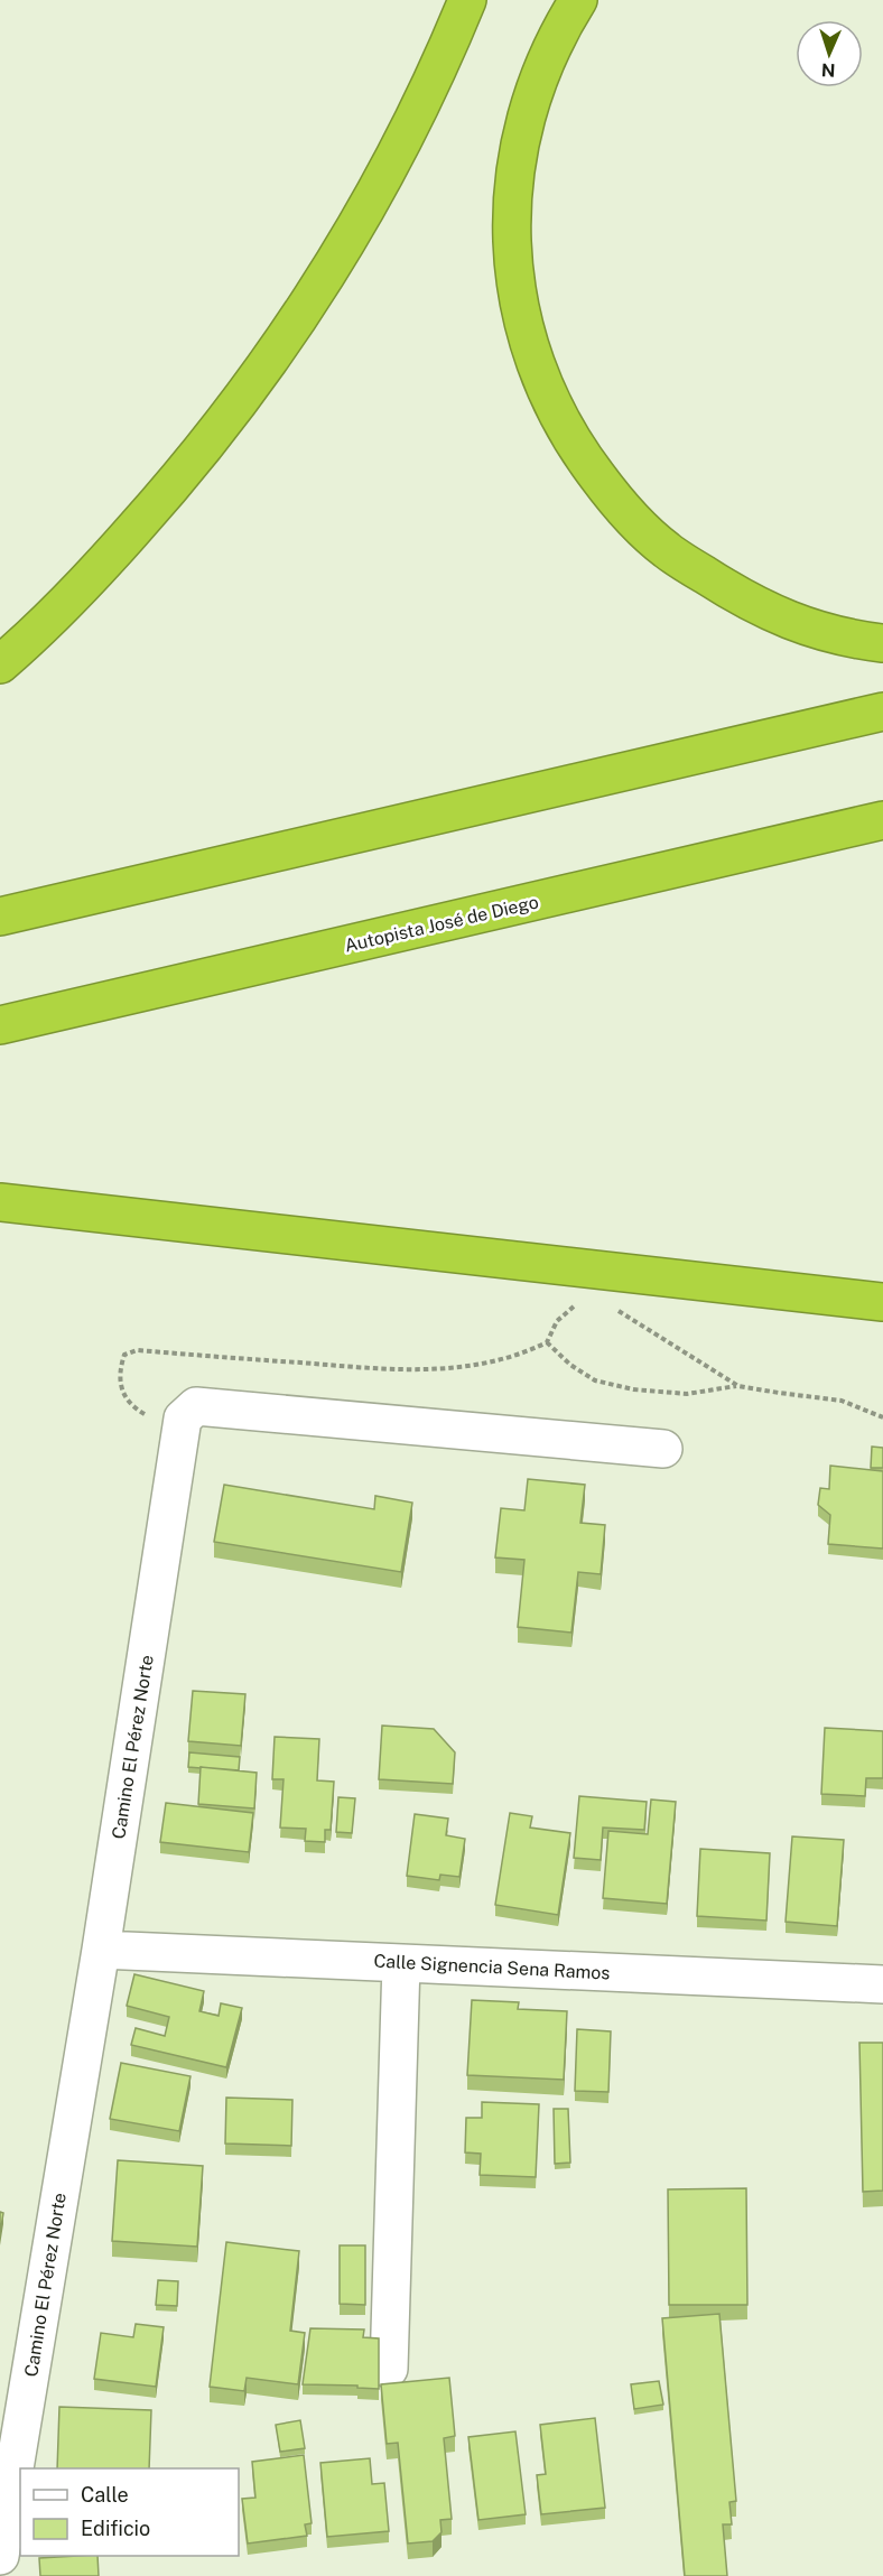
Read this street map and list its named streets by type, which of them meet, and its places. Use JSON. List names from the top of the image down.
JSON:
{
  "streets": {
    "highway": ["Autopista José de Diego"],
    "street": ["Camino El Pérez Norte", "Calle Signencia Sena Ramos"]
  },
  "crossings": [
    ["Camino El Pérez Norte", "Calle Signencia Sena Ramos"]
  ],
  "legend": ["Calle", "Edificio"],
  "north": "bottom"
}
